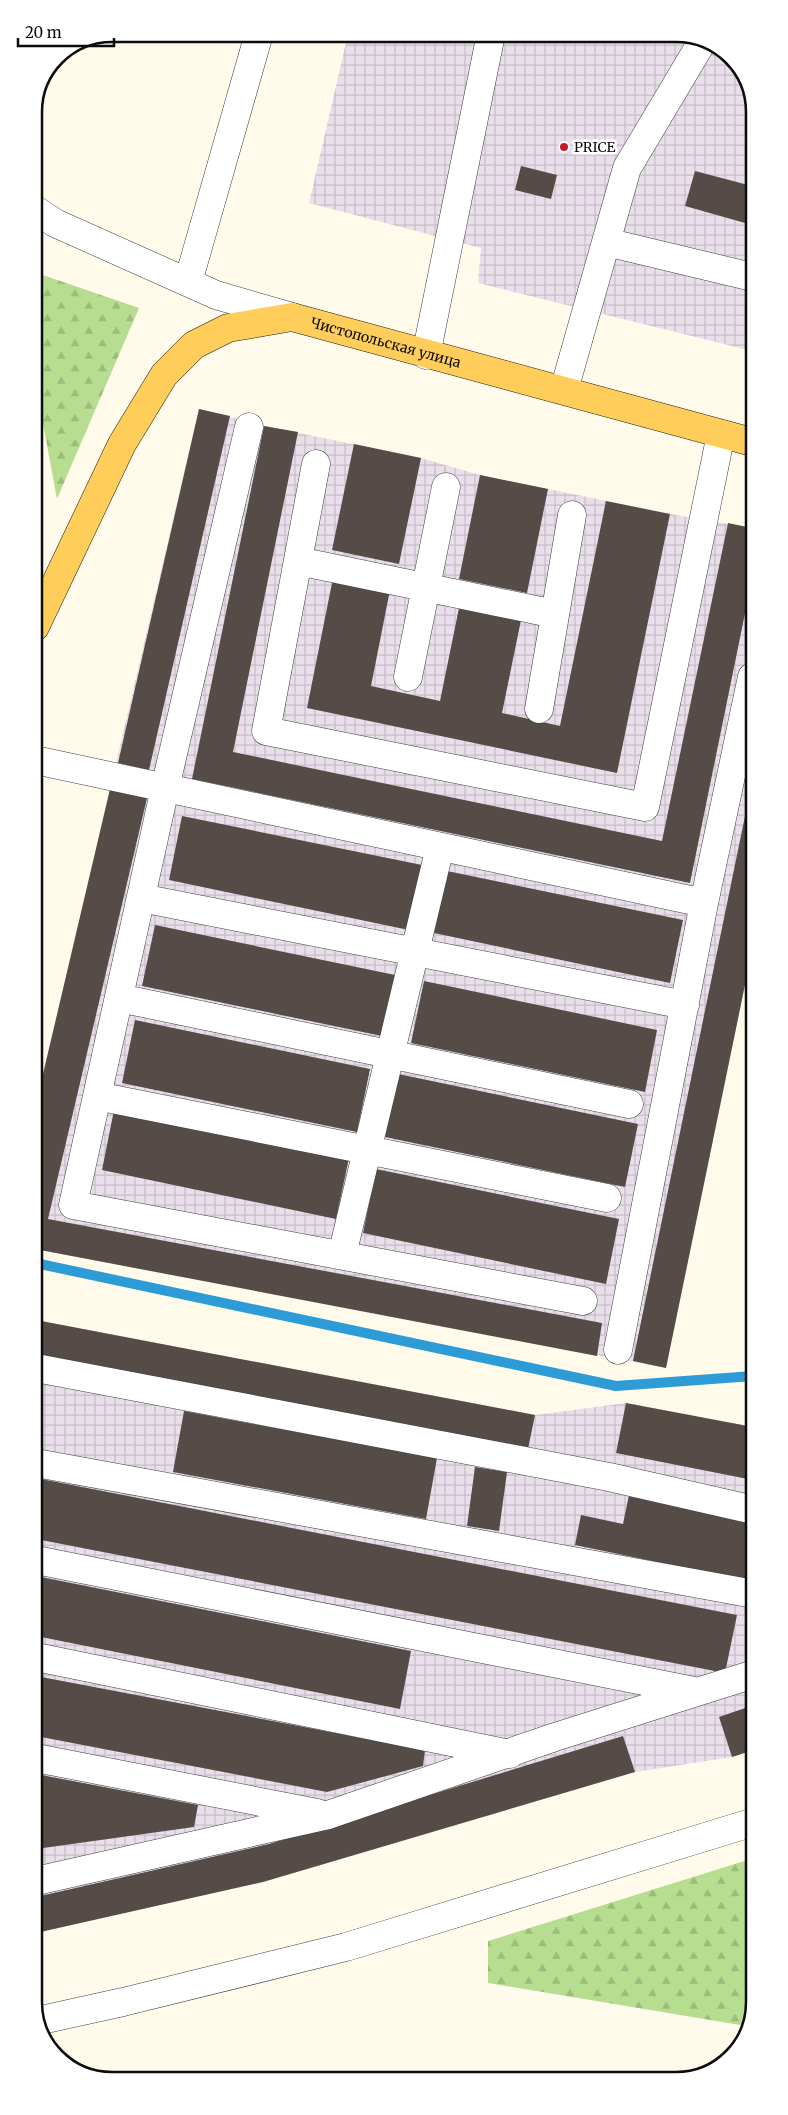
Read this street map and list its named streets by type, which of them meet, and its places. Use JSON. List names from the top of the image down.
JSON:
{
  "streets": {
    "main road": ["Чистопольская улица"]
  },
  "places": ["PRICE"],
  "scale_bar": "20 m"
}
